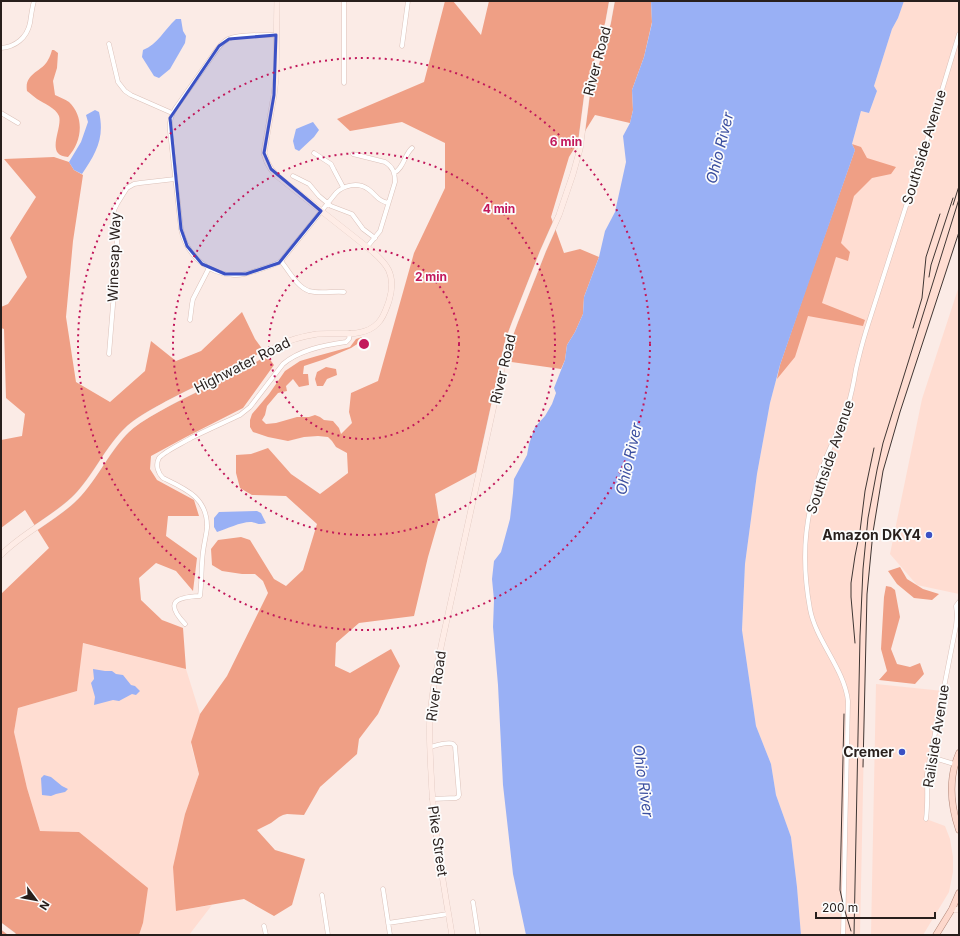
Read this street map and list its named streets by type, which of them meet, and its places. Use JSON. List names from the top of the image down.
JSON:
{
  "streets": {
    "main road": ["River Road", "Highwater Road", "Pike Street"],
    "street": ["Southside Avenue", "Winesap Way", "Railside Avenue"]
  },
  "crossings": [
    ["River Road", "Pike Street"]
  ],
  "water": ["Ohio River"],
  "places": ["Amazon DKY4", "Cremer"],
  "scale_bar": "200 m",
  "north": "bottom right",
  "rings": ["6 min", "4 min", "2 min"]
}
